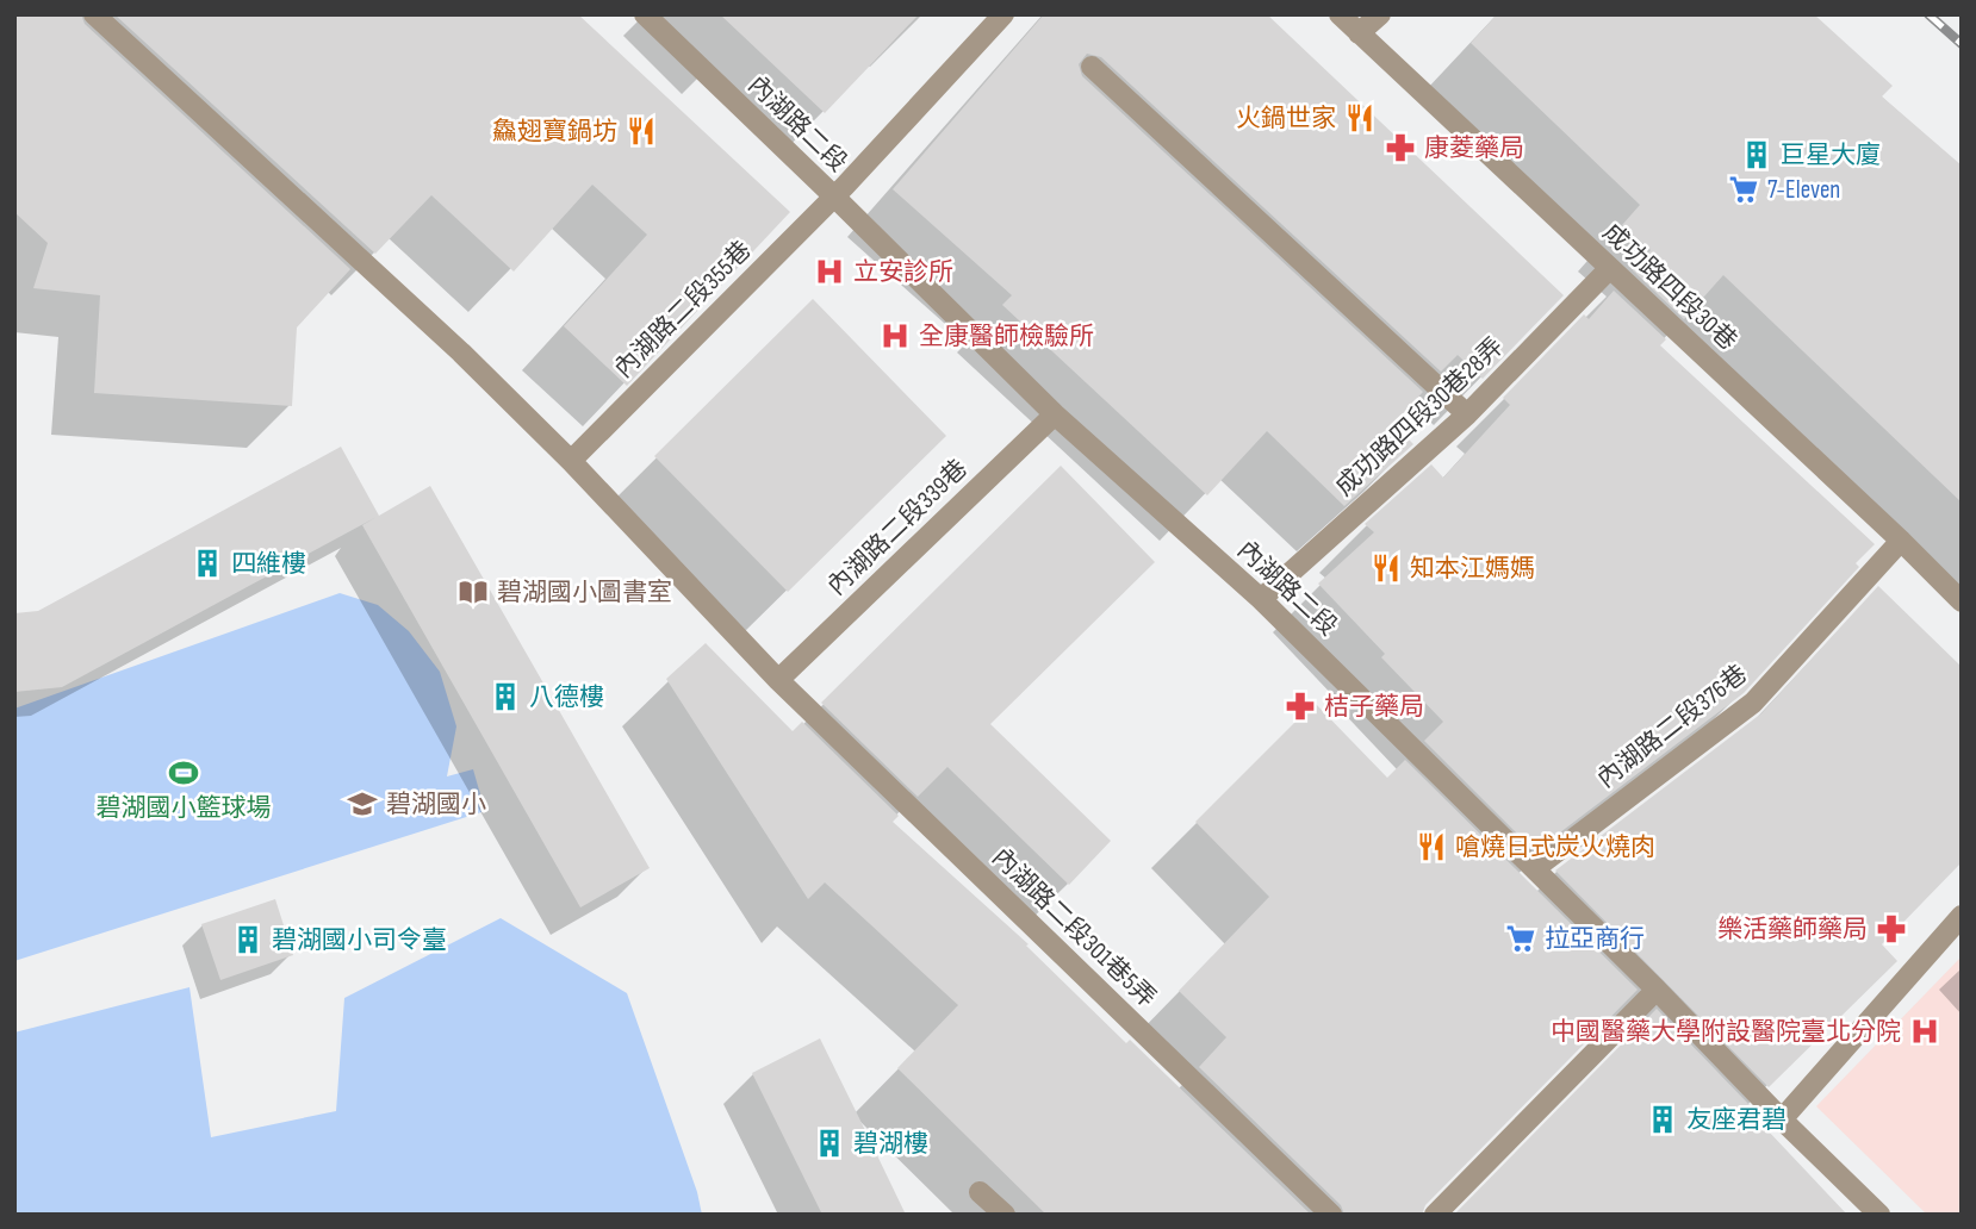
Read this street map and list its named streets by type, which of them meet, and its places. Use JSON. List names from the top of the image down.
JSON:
{
  "streets": {
    "street": [
      "內湖路二段",
      "成功路四段30巷",
      "內湖路二段355巷",
      "成功路四段30巷28弄",
      "內湖路二段339巷",
      "內湖路二段376巷",
      "內湖路二段301巷5弄"
    ]
  },
  "crossings": [
    ["內湖路二段", "內湖路二段355巷"],
    ["內湖路二段", "成功路四段30巷28弄"],
    ["內湖路二段", "內湖路二段339巷"],
    ["內湖路二段", "內湖路二段376巷"],
    ["成功路四段30巷", "成功路四段30巷28弄"],
    ["成功路四段30巷", "內湖路二段376巷"],
    ["內湖路二段355巷", "內湖路二段301巷5弄"],
    ["內湖路二段339巷", "內湖路二段301巷5弄"]
  ],
  "places": {
    "restaurant": [
      "火鍋世家",
      "鱻翅寶鍋坊",
      "知本江媽媽",
      "嗆燒日式炭火燒肉"
    ],
    "pharmacy": ["康菱藥局", "桔子藥局", "樂活藥師藥局"],
    "building": [
      "巨星大廈",
      "四維樓",
      "八德樓",
      "碧湖國小司令臺",
      "友座君碧",
      "碧湖樓"
    ],
    "supermarket": ["7-Eleven", "拉亞商行"],
    "hospital": ["立安診所", "全康醫師檢驗所", "中國醫藥大學附設醫院臺北分院"],
    "library": ["碧湖國小圖書室"],
    "sports": ["碧湖國小籃球場"],
    "school or university": ["碧湖國小"]
  }
}
